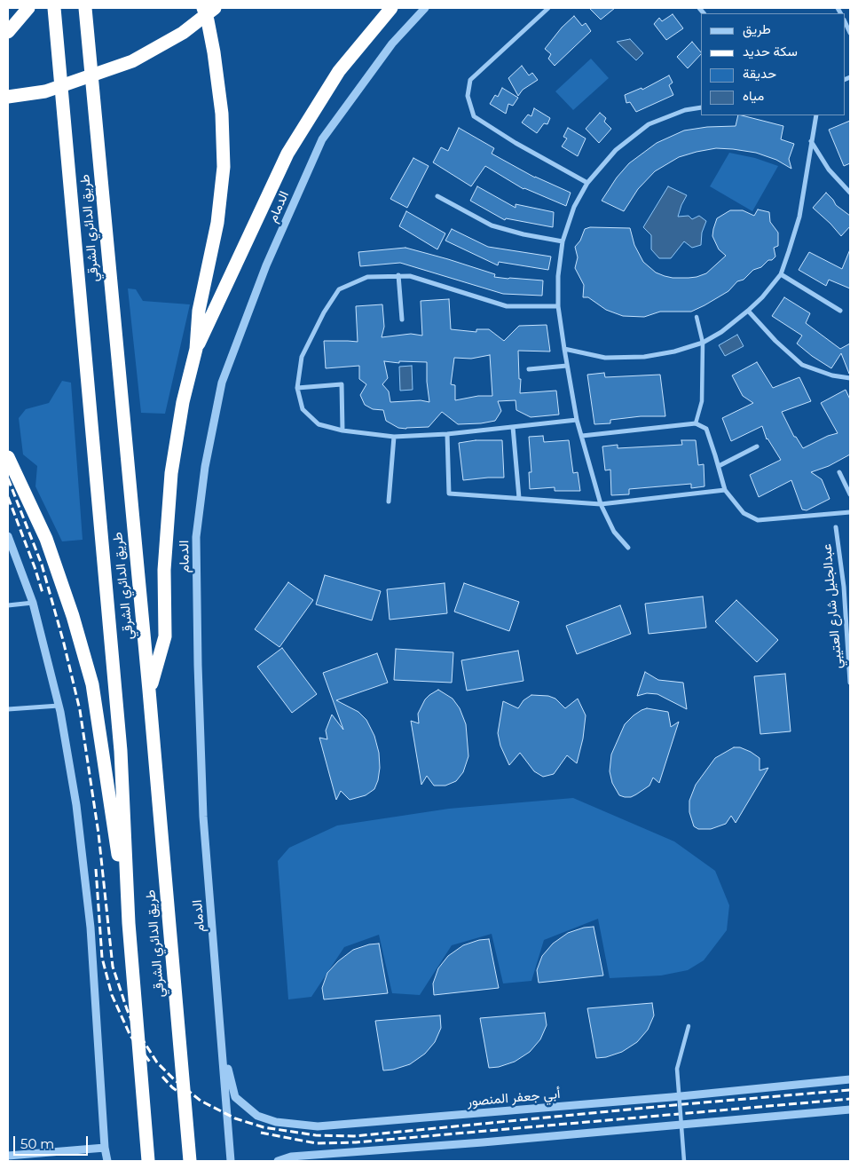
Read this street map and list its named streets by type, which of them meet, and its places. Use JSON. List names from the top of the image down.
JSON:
{
  "streets": {
    "highway": ["طريق الدائري الشرقي"],
    "street": ["الدمام", "عبدالجليل شارع العتيبي", "أبي جعفر المنصور"]
  },
  "crossings": [
    ["الدمام", "أبي جعفر المنصور"]
  ],
  "legend": [
    "طريق",
    "سكة حديد",
    "حديقة",
    "مياه"
  ],
  "scale_bar": "50 m"
}
